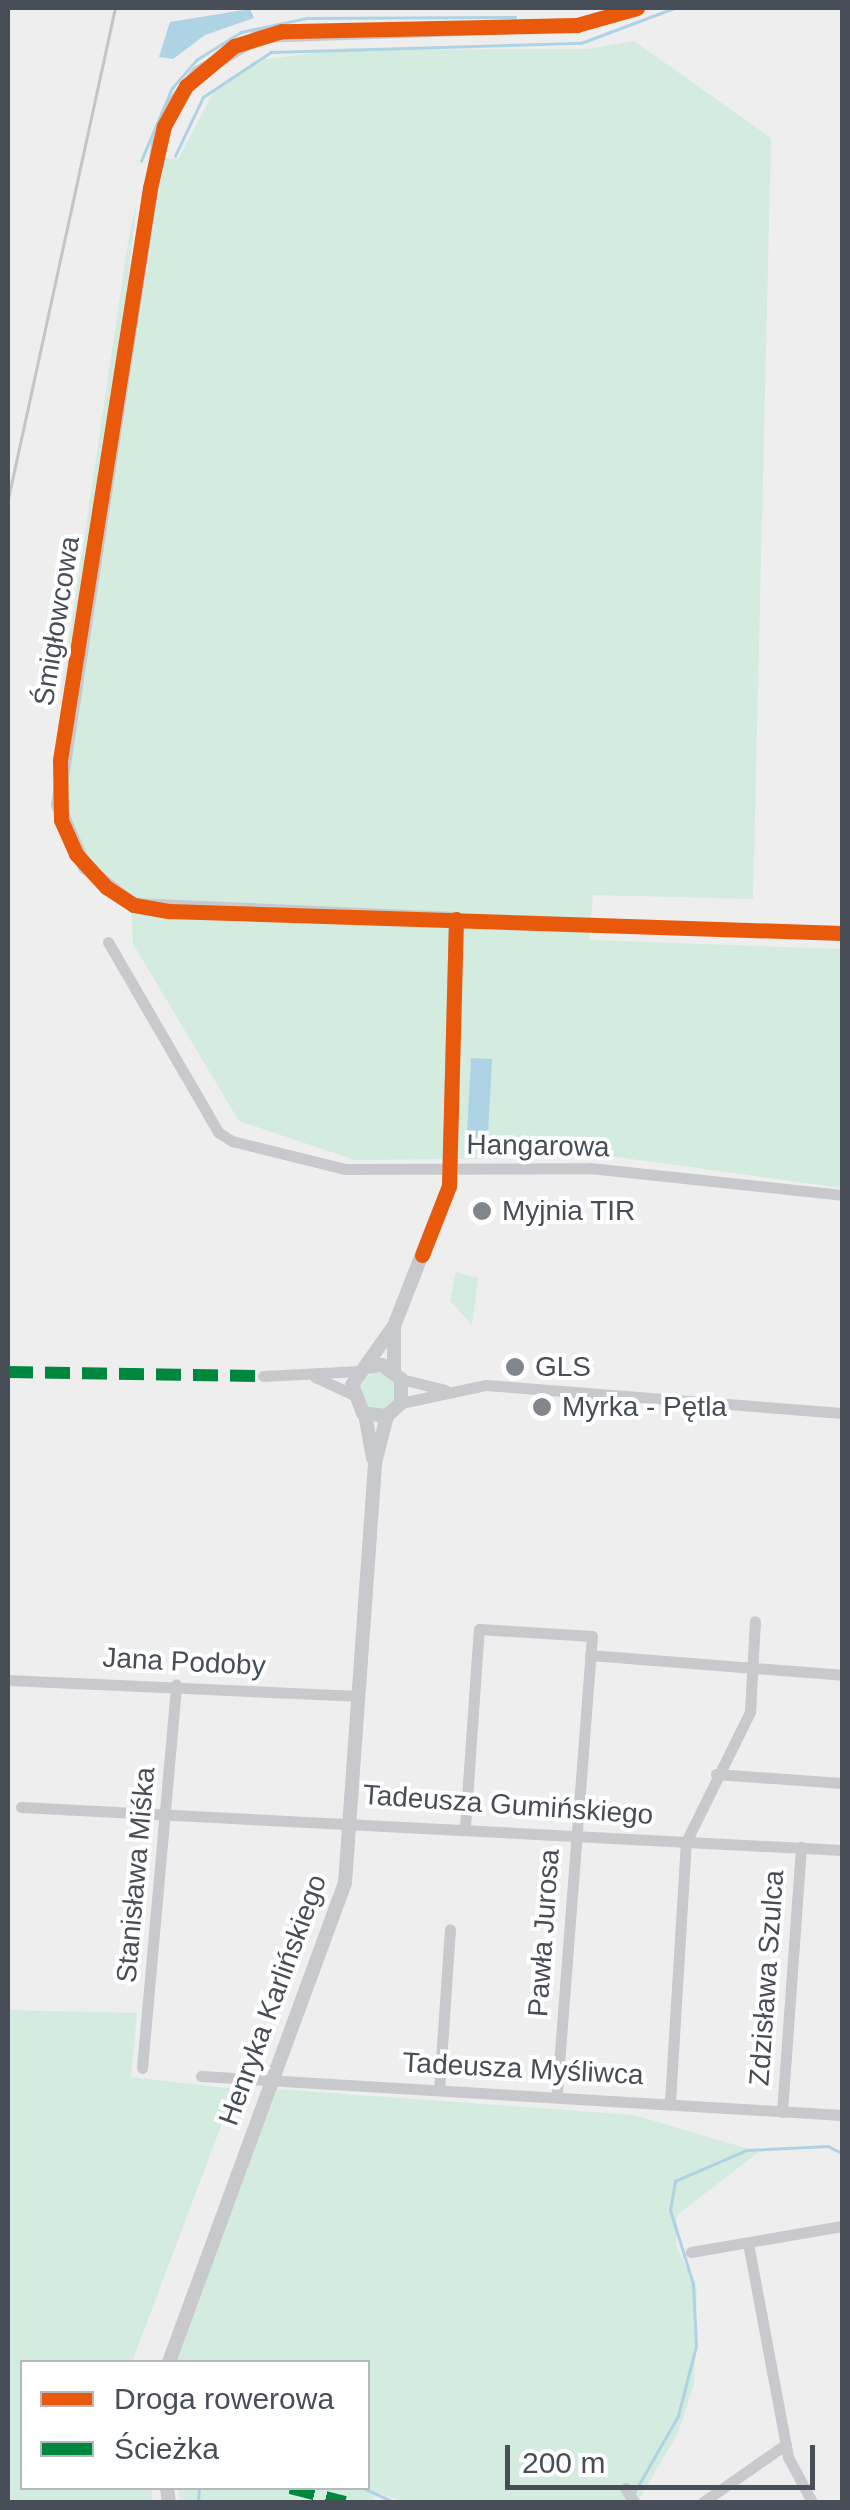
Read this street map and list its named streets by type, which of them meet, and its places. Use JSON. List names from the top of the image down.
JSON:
{
  "streets": {
    "street": [
      "Śmigłowcowa",
      "Hangarowa",
      "Jana Podoby",
      "Tadeusza Gumińskiego",
      "Stanisława Miśka",
      "Pawła Jurosa",
      "Zdzisława Szulca",
      "Henryka Karlińskiego",
      "Tadeusza Myśliwca"
    ]
  },
  "crossings": [
    ["Jana Podoby", "Stanisława Miśka"],
    ["Jana Podoby", "Henryka Karlińskiego"],
    ["Tadeusza Gumińskiego", "Stanisława Miśka"],
    ["Tadeusza Gumińskiego", "Pawła Jurosa"],
    ["Tadeusza Gumińskiego", "Zdzisława Szulca"],
    ["Tadeusza Gumińskiego", "Henryka Karlińskiego"],
    ["Pawła Jurosa", "Tadeusza Myśliwca"],
    ["Zdzisława Szulca", "Tadeusza Myśliwca"],
    ["Henryka Karlińskiego", "Tadeusza Myśliwca"]
  ],
  "places": ["Myjnia TIR", "GLS", "Myrka - Pętla"],
  "legend": ["Droga rowerowa", "Ścieżka"],
  "scale_bar": "200 m"
}
